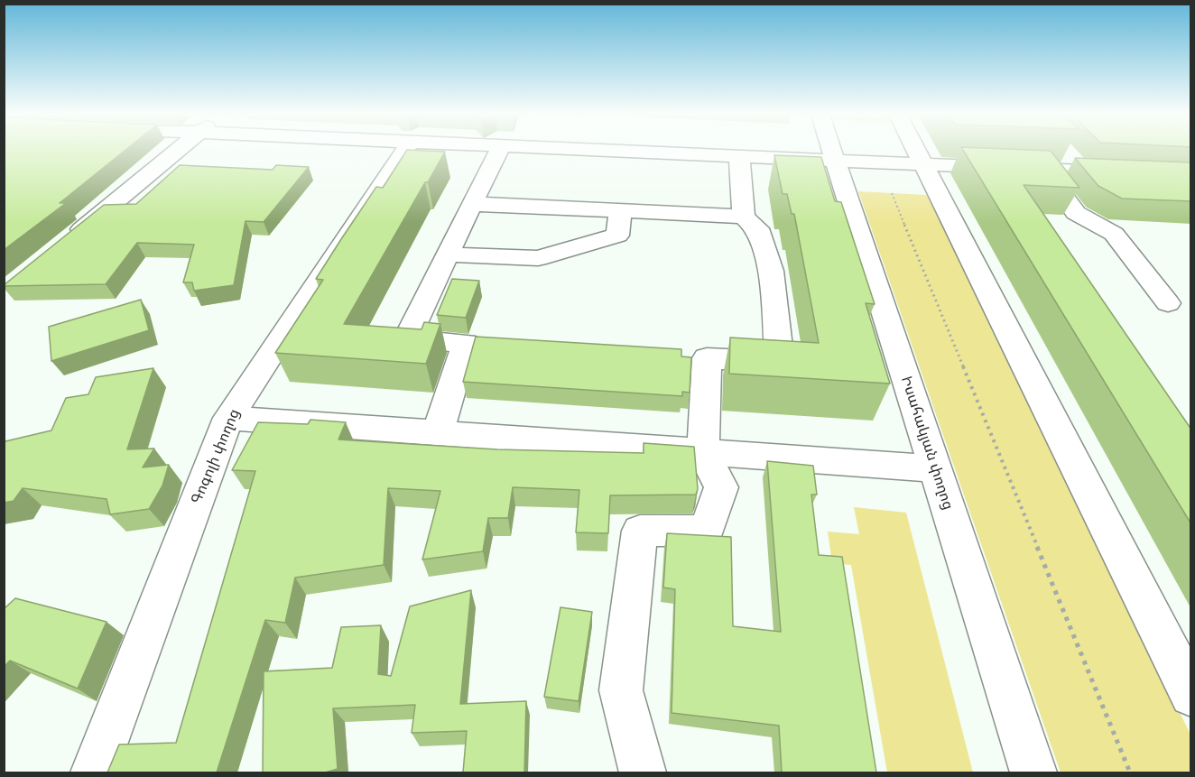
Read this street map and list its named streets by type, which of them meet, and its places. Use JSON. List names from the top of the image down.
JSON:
{
  "streets": {
    "street": ["Իսահակյան փողոց", "Գոգոլի փողոց"]
  }
}
